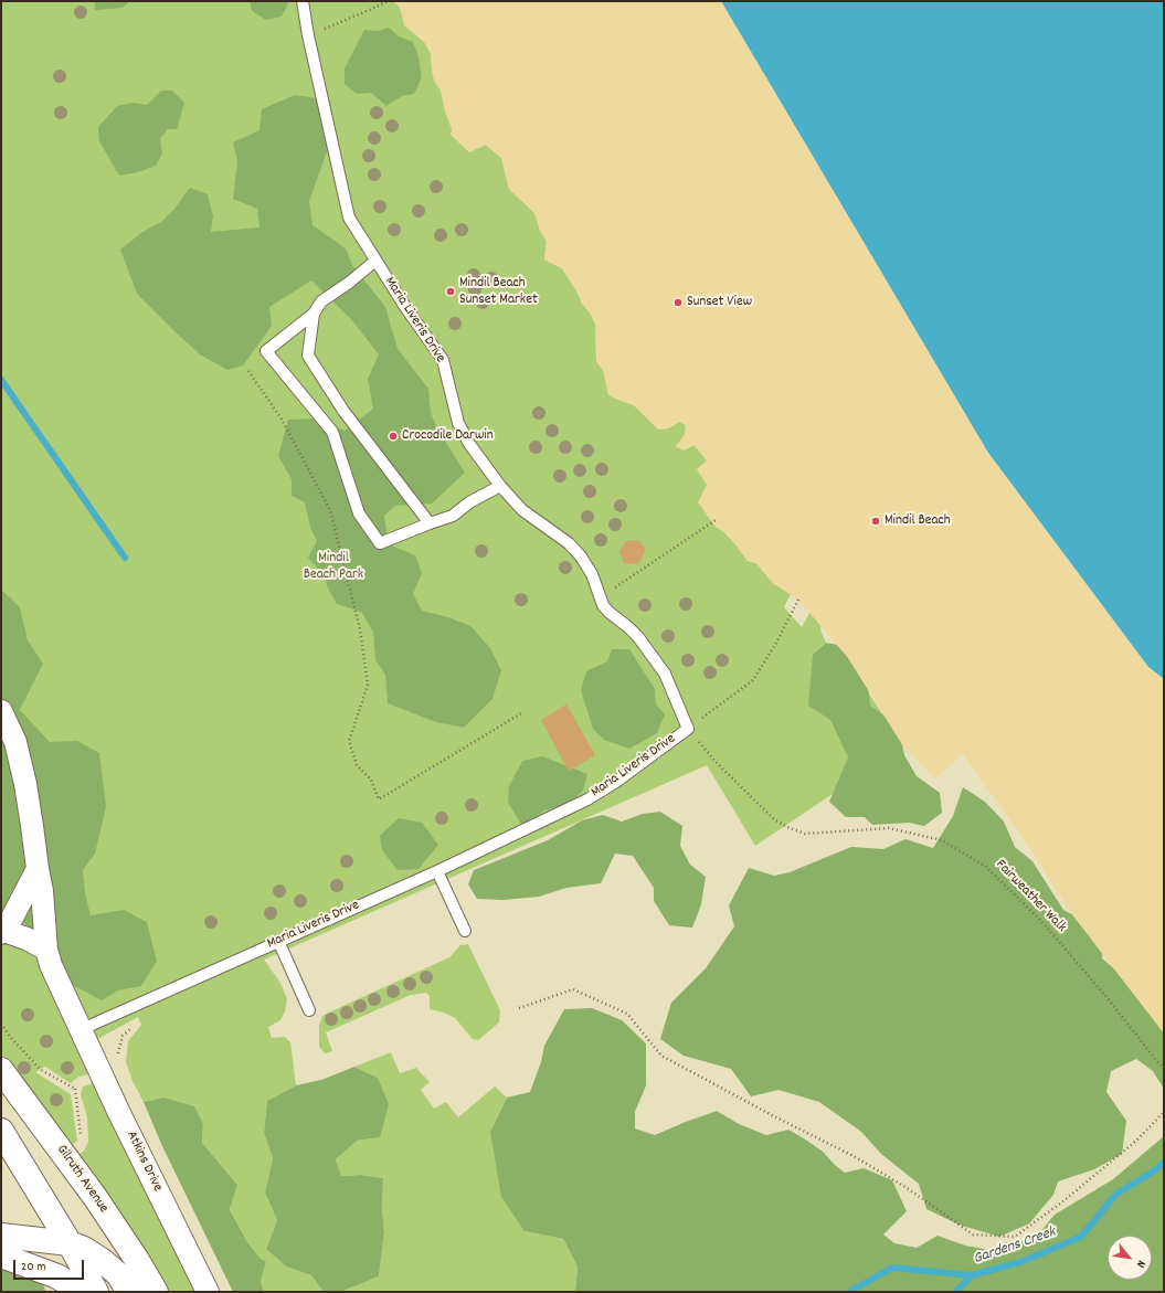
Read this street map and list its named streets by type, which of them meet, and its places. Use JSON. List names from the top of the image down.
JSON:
{
  "streets": {
    "street": ["Atkins Drive", "Gilruth Avenue"],
    "lane": ["Maria Liveris Drive"],
    "path": ["Fairweather Walk"]
  },
  "crossings": [
    ["Maria Liveris Drive", "Fairweather Walk"],
    ["Maria Liveris Drive", "Atkins Drive"]
  ],
  "water": ["Gardens Creek"],
  "parks": ["Mindil Beach Park"],
  "places": [
    "Mindil Beach Sunset Market",
    "Sunset View",
    "Crocodile Darwin",
    "Mindil Beach"
  ],
  "scale_bar": "20 m",
  "north": "bottom right"
}
